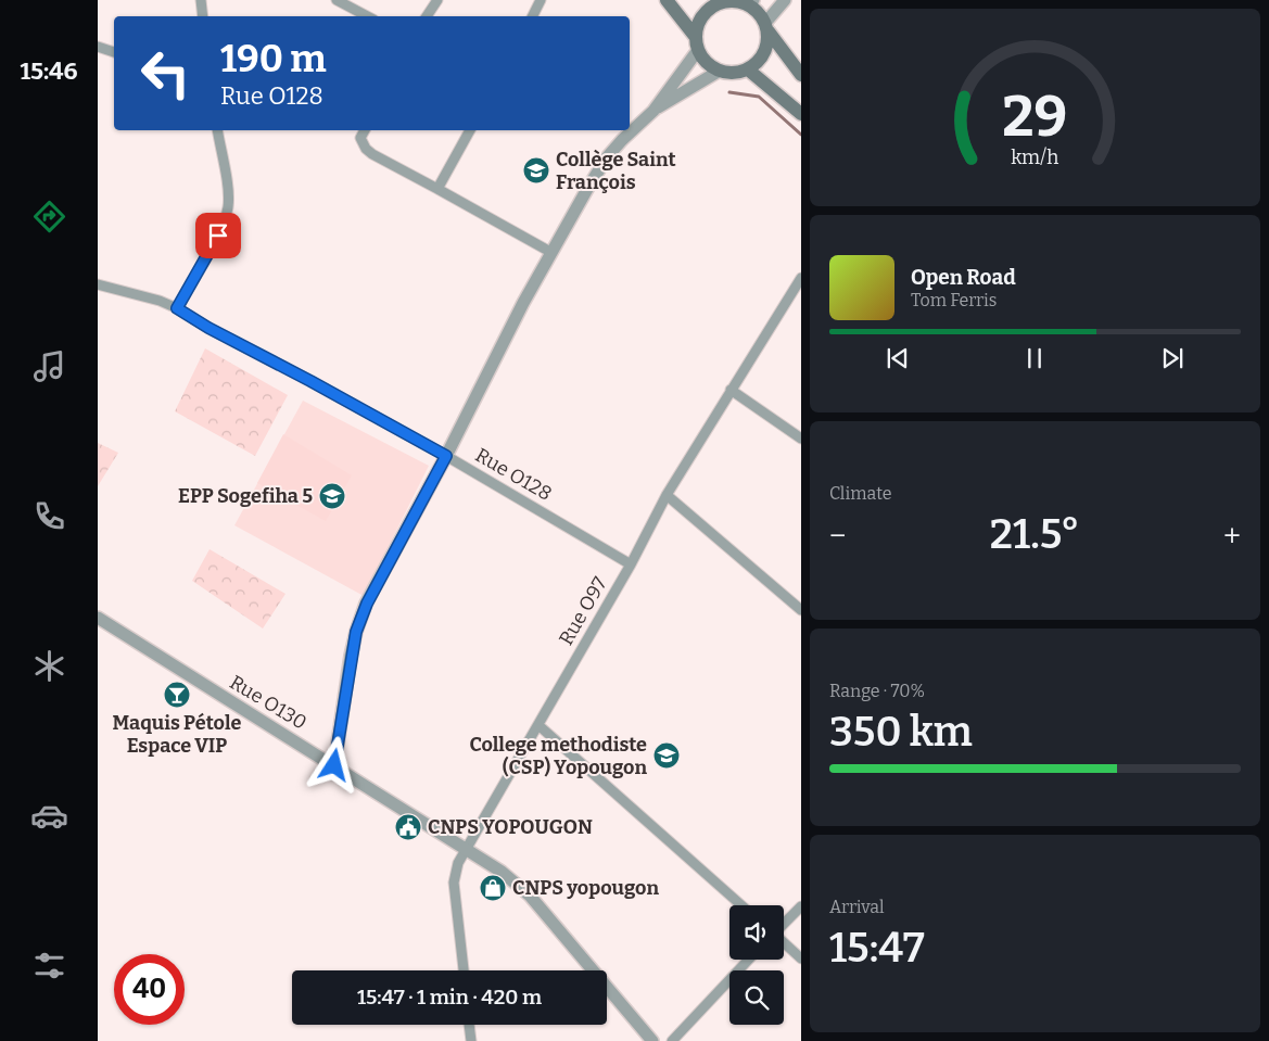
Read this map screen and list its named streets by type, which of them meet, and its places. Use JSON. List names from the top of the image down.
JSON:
{
  "streets": {
    "street": ["Rue O128", "Rue O97", "Rue O130"]
  },
  "crossings": [
    ["Rue O128", "Rue O97"],
    ["Rue O97", "Rue O130"]
  ],
  "places": {
    "school or university": ["Collège Saint François", "EPP Sogefiha 5", "College methodiste (CSP) Yopougon"],
    "bar": ["Maquis Pétole Espace VIP"],
    "public building": ["CNPS YOPOUGON"],
    "shop": ["CNPS yopougon"]
  },
  "page": {
    "tabs": "15:46",
    "turn": ["190 m", "Rue O128"],
    "song": ["Open Road", "Tom Ferris"],
    "tile": [
      "Climate",
      ["Range · 70%", "350 km"],
      ["Arrival", "15:47"]
    ],
    "heat": ["−", "21.5°", "+"],
    "limit": "40",
    "trip": "15:47 · 1 min · 420 m",
    "gauge": ["29", "km/h"]
  }
}
